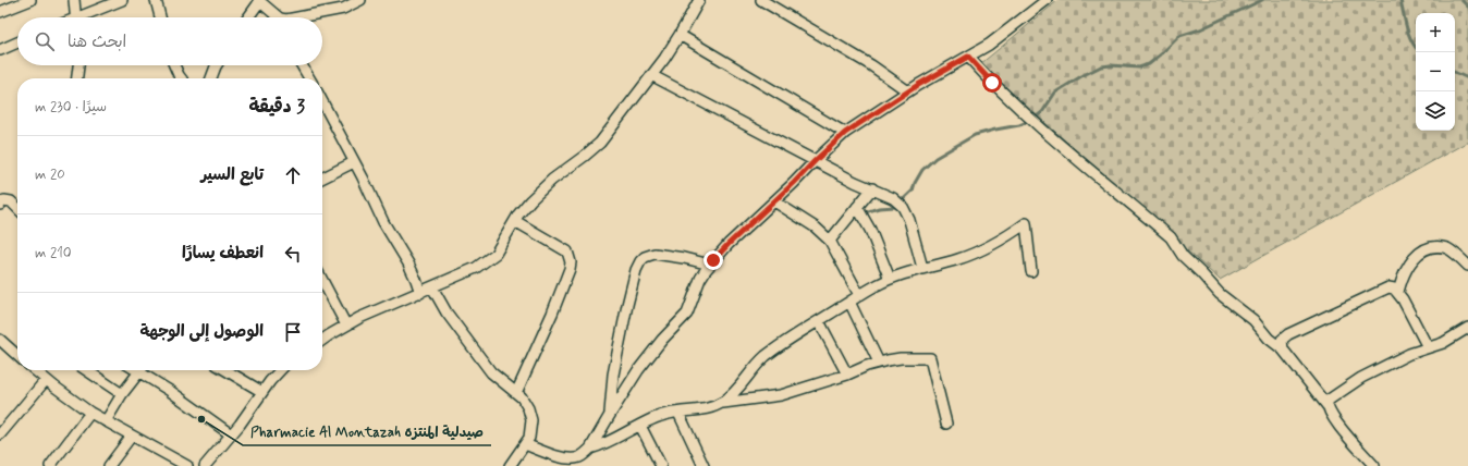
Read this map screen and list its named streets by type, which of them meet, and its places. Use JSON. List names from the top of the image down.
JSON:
{
  "places": ["Pharmacie Al Montazah صيدلية المنتزه"],
  "page": {
    "map_buttons": ["+", "−"],
    "search": "ابحث هنا",
    "heading": ["3 دقيقة", "سيرًا · 230 m"],
    "list": [
      ["تابع السير", "20 m"],
      ["انعطف يسارًا", "210 m"],
      "الوصول إلى الوجهة"
    ]
  }
}
